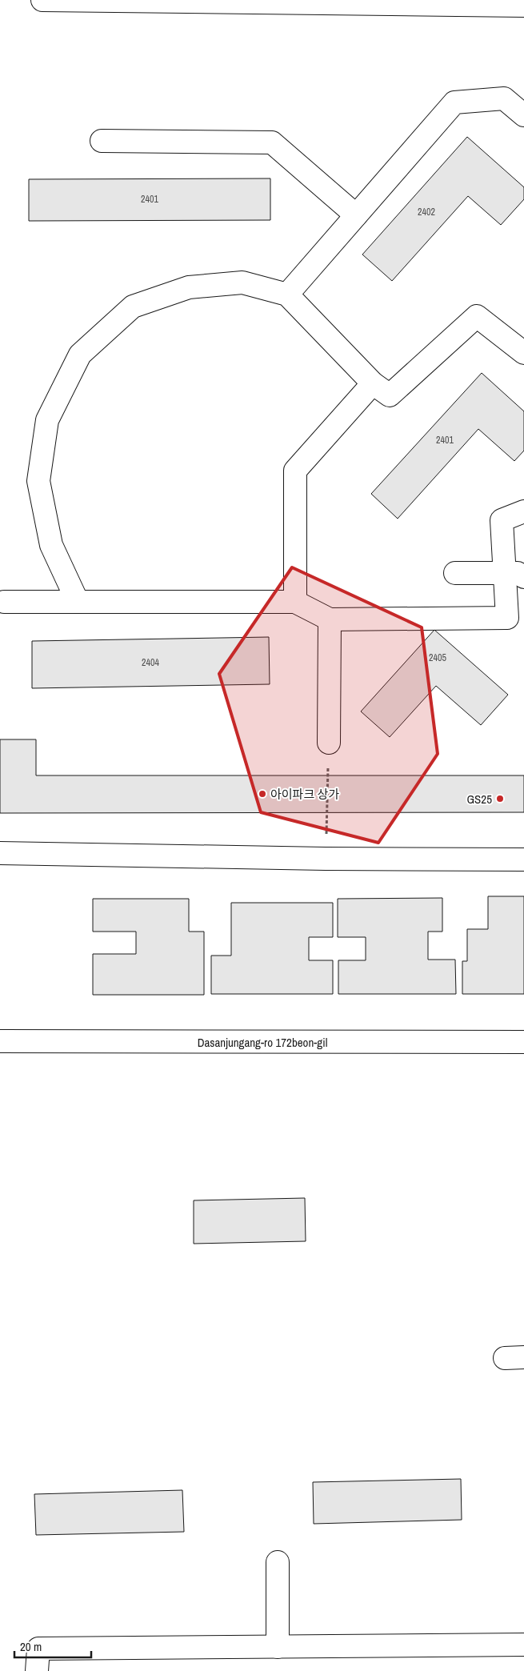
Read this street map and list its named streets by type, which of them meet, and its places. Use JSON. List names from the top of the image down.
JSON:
{
  "streets": {
    "street": ["Dasanjungang-ro 172beon-gil"]
  },
  "places": ["아이파크 상가", "GS25"],
  "house_numbers": [
    "2401",
    "2402",
    "2401",
    "2405",
    "2404"
  ],
  "scale_bar": "20 m"
}
